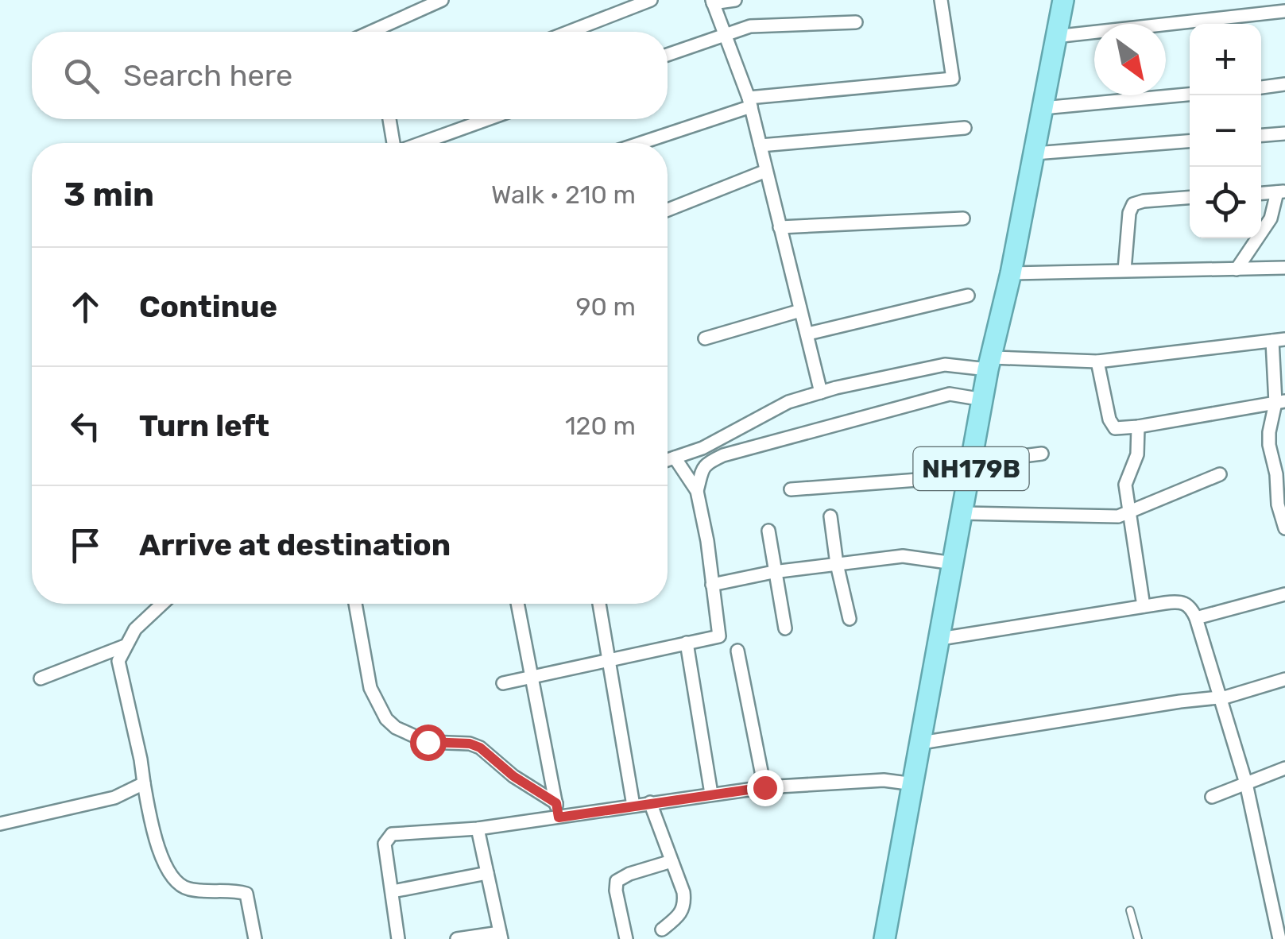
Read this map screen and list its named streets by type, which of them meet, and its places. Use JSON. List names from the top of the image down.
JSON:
{
  "streets": {
    "highway": ["NH179B"]
  },
  "north": "bottom right",
  "page": {
    "map_buttons": ["+", "−"],
    "search": "Search here",
    "heading": ["3 min", "Walk · 210 m"],
    "list": [
      ["Continue", "90 m"],
      ["Turn left", "120 m"],
      "Arrive at destination"
    ]
  }
}
